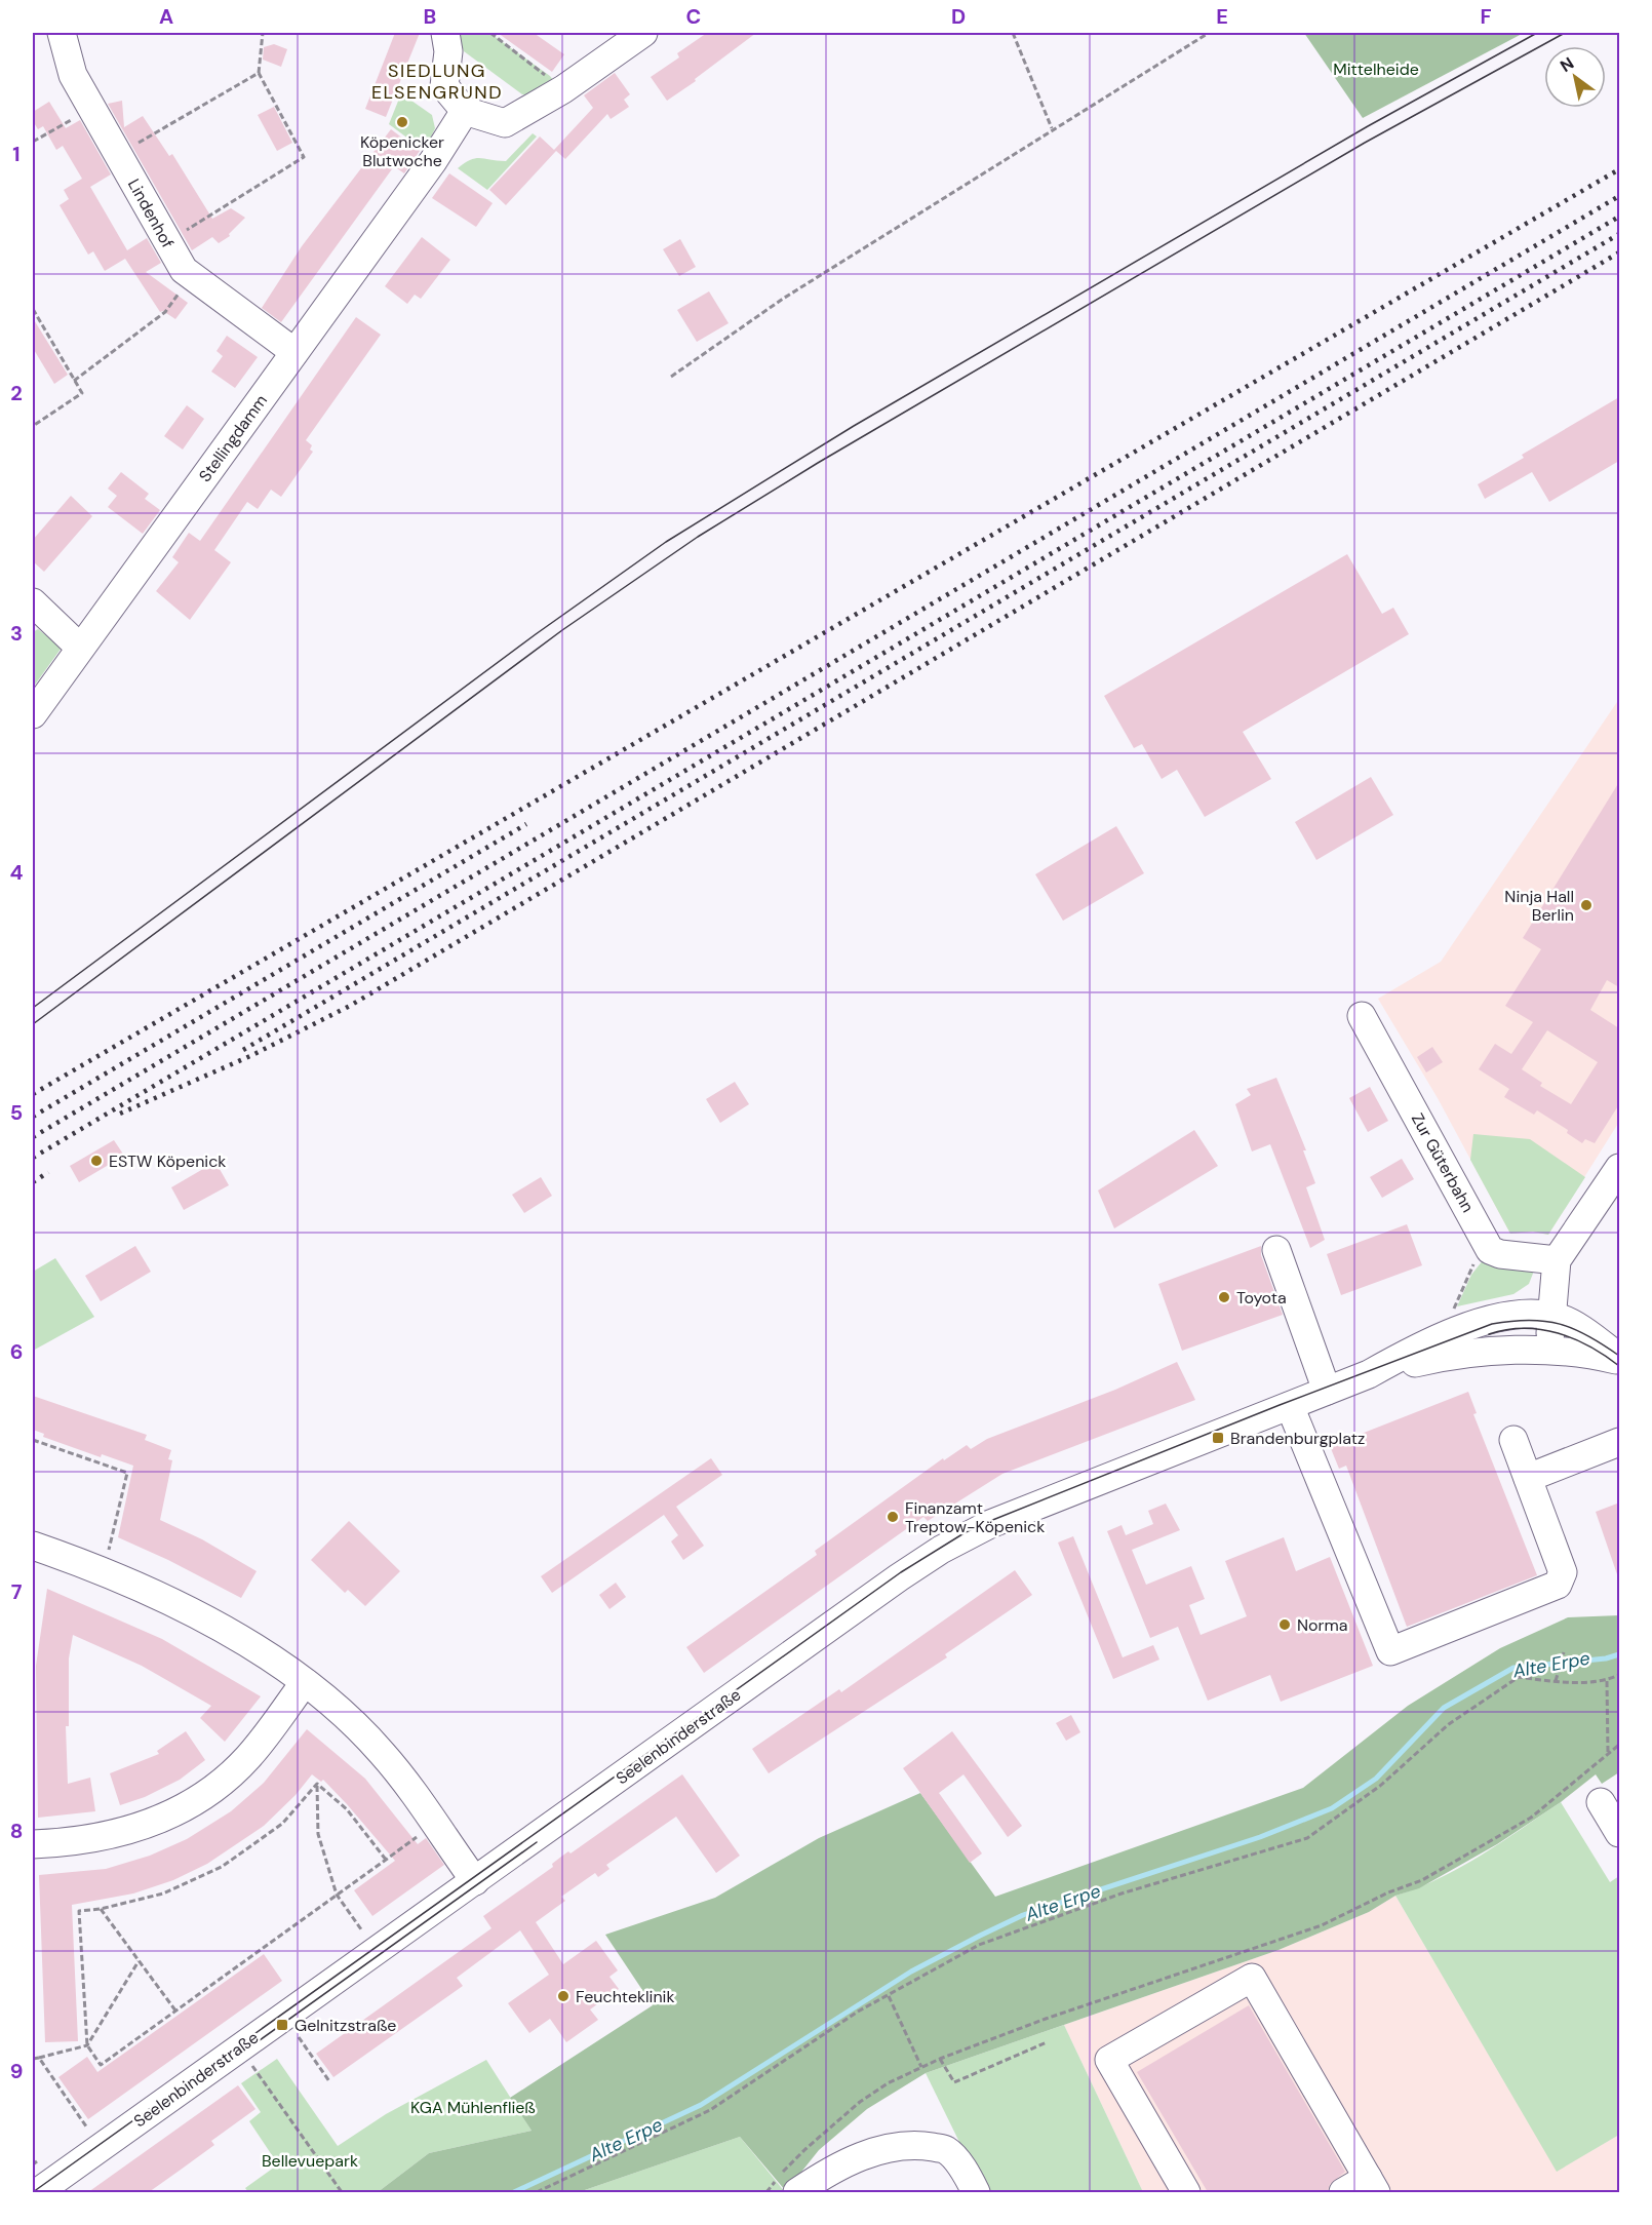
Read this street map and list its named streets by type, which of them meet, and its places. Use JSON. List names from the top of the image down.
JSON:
{
  "streets": {
    "street": [
      "Lindenhof",
      "Stellingdamm",
      "Zur Güterbahn",
      "Seelenbinderstraße"
    ]
  },
  "crossings": [
    ["Lindenhof", "Stellingdamm"]
  ],
  "districts": ["SIEDLUNG ELSENGRUND"],
  "water": ["Alte Erpe"],
  "parks": ["Mittelheide", "KGA Mühlenfließ", "Bellevuepark"],
  "places": {
    "other": [
      "Köpenicker Blutwoche",
      "Ninja Hall Berlin",
      "ESTW Köpenick",
      "Toyota",
      "Finanzamt Treptow-Köpenick",
      "Norma",
      "Feuchteklinik"
    ],
    "transit": ["Brandenburgplatz", "Gelnitzstraße"]
  },
  "north": "top left",
  "grid": {
    "columns": [
      "A",
      "B",
      "C",
      "D",
      "E",
      "F"
    ],
    "rows": [
      "1",
      "2",
      "3",
      "4",
      "5",
      "6",
      "7",
      "8",
      "9"
    ]
  }
}
